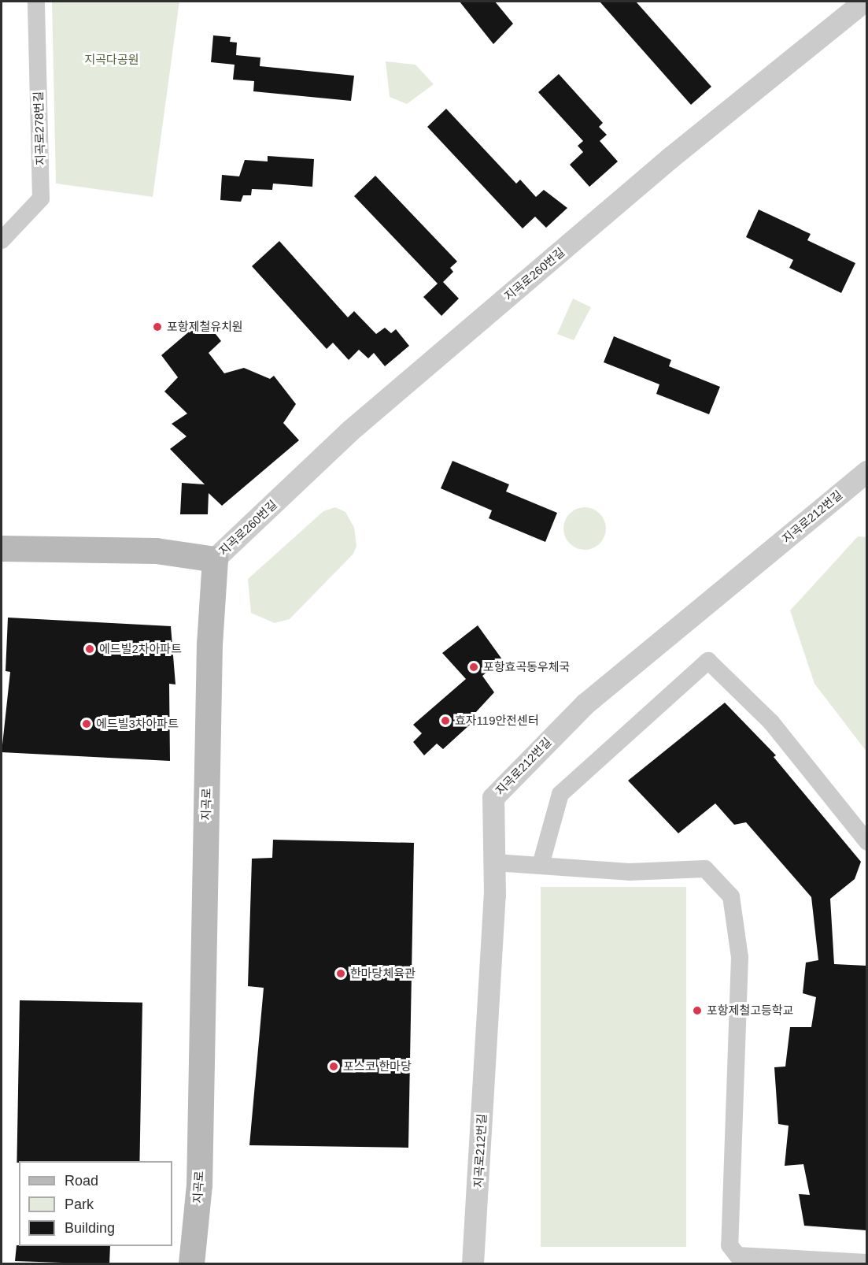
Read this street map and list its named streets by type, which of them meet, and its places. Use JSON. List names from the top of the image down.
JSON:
{
  "streets": {
    "main road": ["지곡로"],
    "street": ["지곡로278번길", "지곡로260번길", "지곡로212번길"]
  },
  "crossings": [
    ["지곡로260번길", "지곡로"]
  ],
  "parks": ["지곡다공원"],
  "places": [
    "포항제철유치원",
    "에드빌2차아파트",
    "포항효곡동우체국",
    "효자119안전센터",
    "에드빌3차아파트",
    "한마당체육관",
    "포항제철고등학교",
    "포스코 한마당"
  ],
  "legend": ["Road", "Park", "Building"]
}
